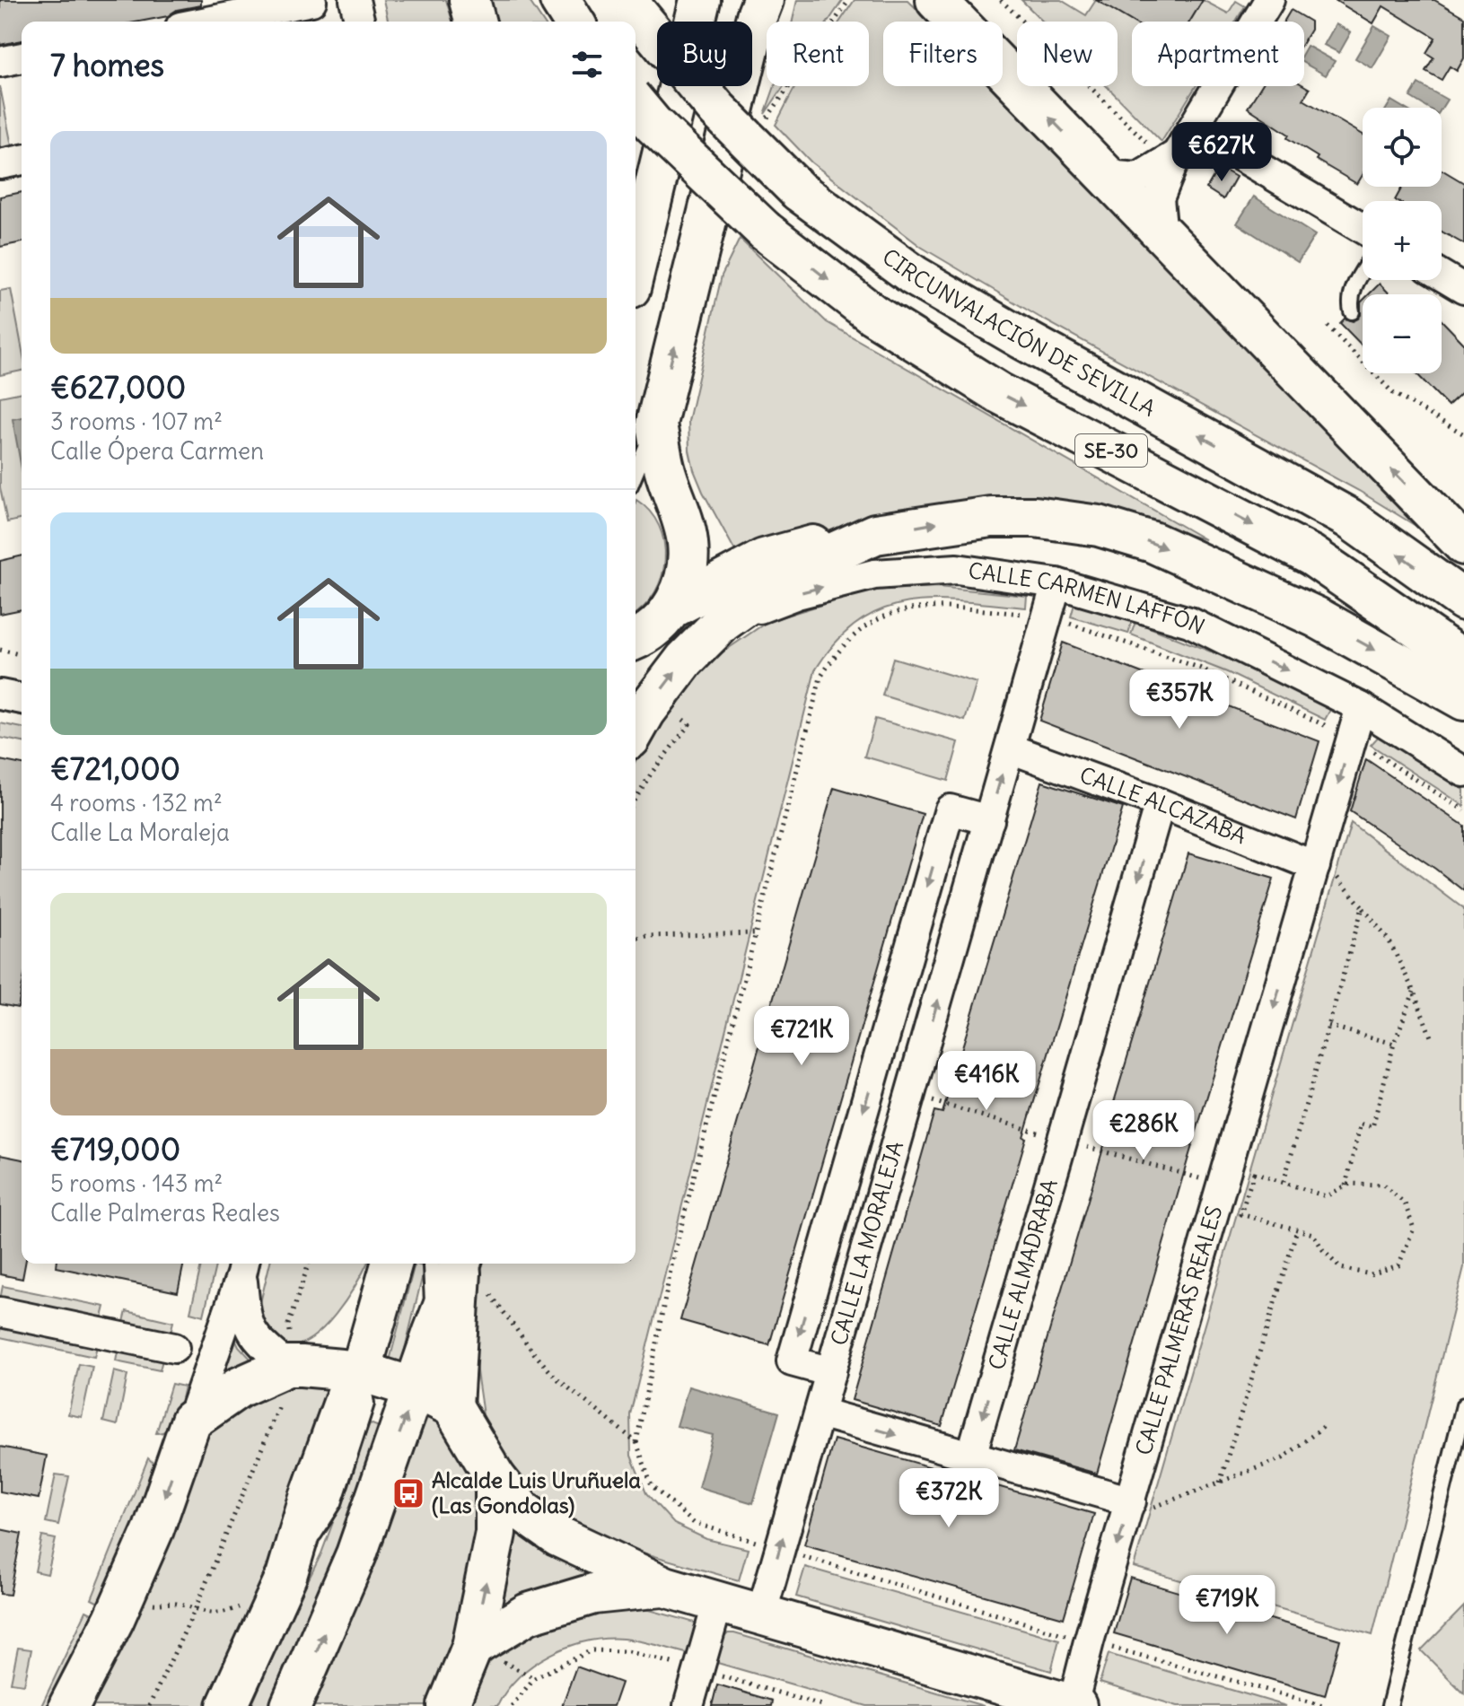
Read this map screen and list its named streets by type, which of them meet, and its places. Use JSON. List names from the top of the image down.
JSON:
{
  "streets": {
    "main road": ["CIRCUNVALACIÓN DE SEVILLA", "SE-30"],
    "street": [
      "CALLE CARMEN LAFFÓN",
      "CALLE ALCAZABA",
      "CALLE LA MORALEJA",
      "CALLE ALMADRABA",
      "CALLE PALMERAS REALES"
    ]
  },
  "crossings": [
    ["CALLE CARMEN LAFFÓN", "CALLE LA MORALEJA"],
    ["CALLE CARMEN LAFFÓN", "CALLE PALMERAS REALES"],
    ["CALLE ALCAZABA", "CALLE LA MORALEJA"],
    ["CALLE ALCAZABA", "CALLE ALMADRABA"],
    ["CALLE ALCAZABA", "CALLE PALMERAS REALES"]
  ],
  "one_way": [
    "CALLE CARMEN LAFFÓN",
    "CALLE LA MORALEJA",
    "CALLE ALMADRABA",
    "CALLE PALMERAS REALES"
  ],
  "places": {
    "bus stop": ["Alcalde Luis Uruñuela (Las Gondolas)"]
  },
  "page": {
    "chip": [
      "Buy",
      "Rent",
      "Filters",
      "New",
      "Apartment"
    ],
    "heading": "7 homes",
    "map_buttons": ["+", "−"],
    "list": [
      {
        "name": "€627,000",
        "note": "3 rooms · 107 m² · Calle Ópera Carmen"
      },
      {
        "name": "€721,000",
        "note": "4 rooms · 132 m² · Calle La Moraleja"
      },
      {
        "name": "€719,000",
        "note": "5 rooms · 143 m² · Calle Palmeras Reales"
      }
    ],
    "price": [
      "€627K",
      "€357K",
      "€721K",
      "€416K",
      "€286K",
      "€372K",
      "€719K"
    ]
  }
}
